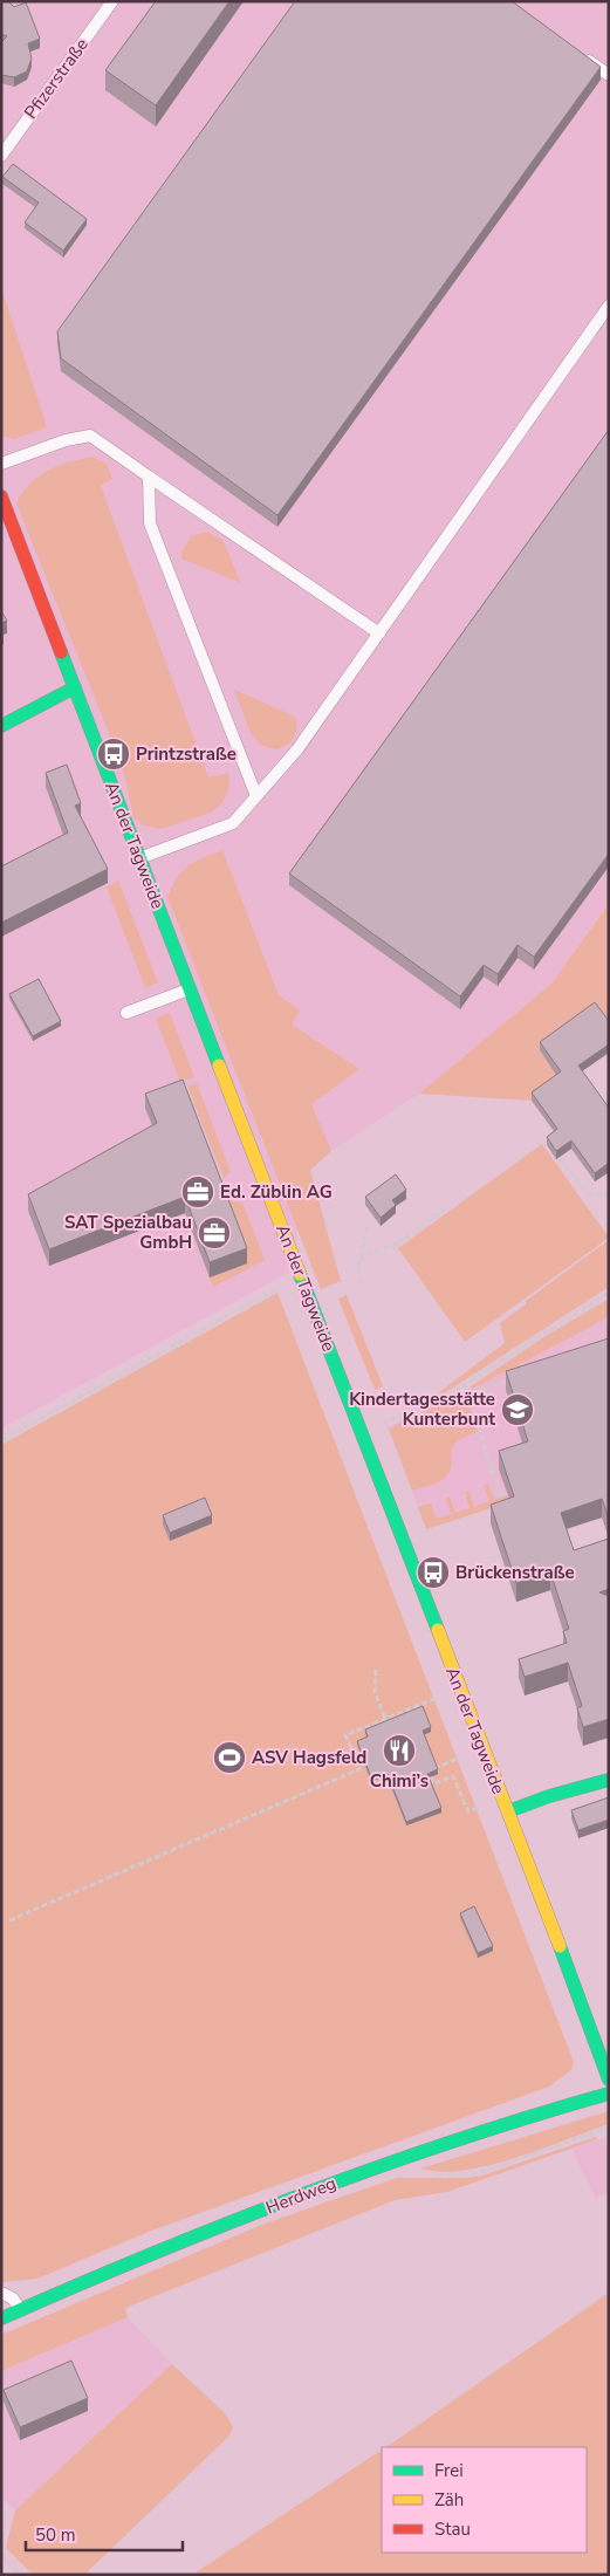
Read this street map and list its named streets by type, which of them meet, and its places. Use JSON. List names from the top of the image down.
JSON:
{
  "streets": {
    "main road": ["An der Tagweide", "Herdweg"],
    "lane": ["Pfizerstraße"]
  },
  "places": {
    "bus stop": ["Printzstraße", "Brückenstraße"],
    "office": ["Ed. Züblin AG", "SAT Spezialbau GmbH"],
    "school or university": ["Kindertagesstätte Kunterbunt"],
    "restaurant": ["Chimi’s"],
    "sports": ["ASV Hagsfeld"]
  },
  "legend": ["Frei", "Zäh", "Stau"],
  "scale_bar": "50 m"
}
